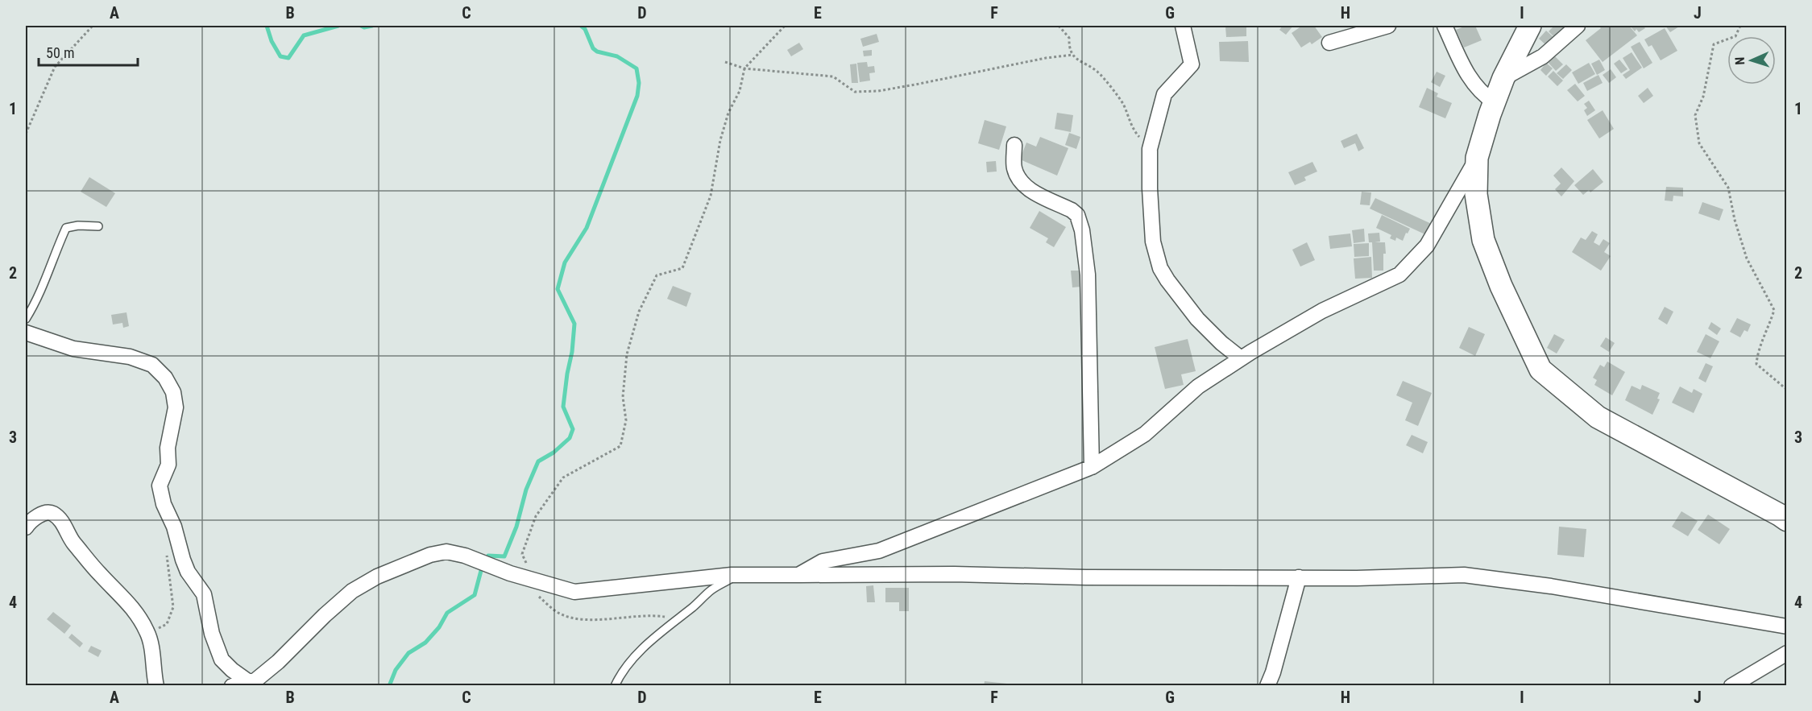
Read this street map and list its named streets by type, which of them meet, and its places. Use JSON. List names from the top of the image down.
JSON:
{
  "scale_bar": "50 m",
  "north": "left",
  "grid": {
    "columns": [
      "A",
      "B",
      "C",
      "D",
      "E",
      "F",
      "G",
      "H",
      "I",
      "J"
    ],
    "rows": [
      "1",
      "2",
      "3",
      "4"
    ]
  }
}
